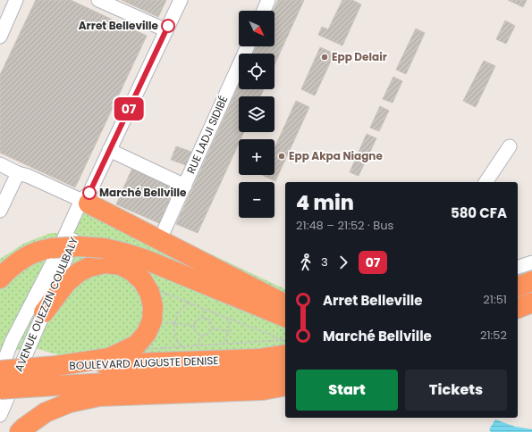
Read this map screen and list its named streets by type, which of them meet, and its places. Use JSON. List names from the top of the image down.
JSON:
{
  "streets": {
    "highway": ["BOULEVARD AUGUSTE DENISE"],
    "street": ["RUE LADJI SIDIBÉ", "AVENUE OUEZZIN COULIBALY"]
  },
  "crossings": [
    ["AVENUE OUEZZIN COULIBALY", "BOULEVARD AUGUSTE DENISE"]
  ],
  "places": [
    "Arret Belleville",
    "Epp Delair",
    "Epp Akpa Niagne",
    "Marché Bellville"
  ],
  "lines": ["bus line 07"],
  "north": "bottom right",
  "page": {
    "on_map": "07",
    "map_buttons": ["+", "−"],
    "heading": ["4 min", "21:48 – 21:52 · Bus", "580 CFA"],
    "legs": ["3", "07"],
    "list": [
      {
        "name": "Arret Belleville",
        "value": "21:51"
      },
      {
        "name": "Marché Bellville",
        "value": "21:52"
      }
    ],
    "buttons": ["Start", "Tickets"]
  }
}
